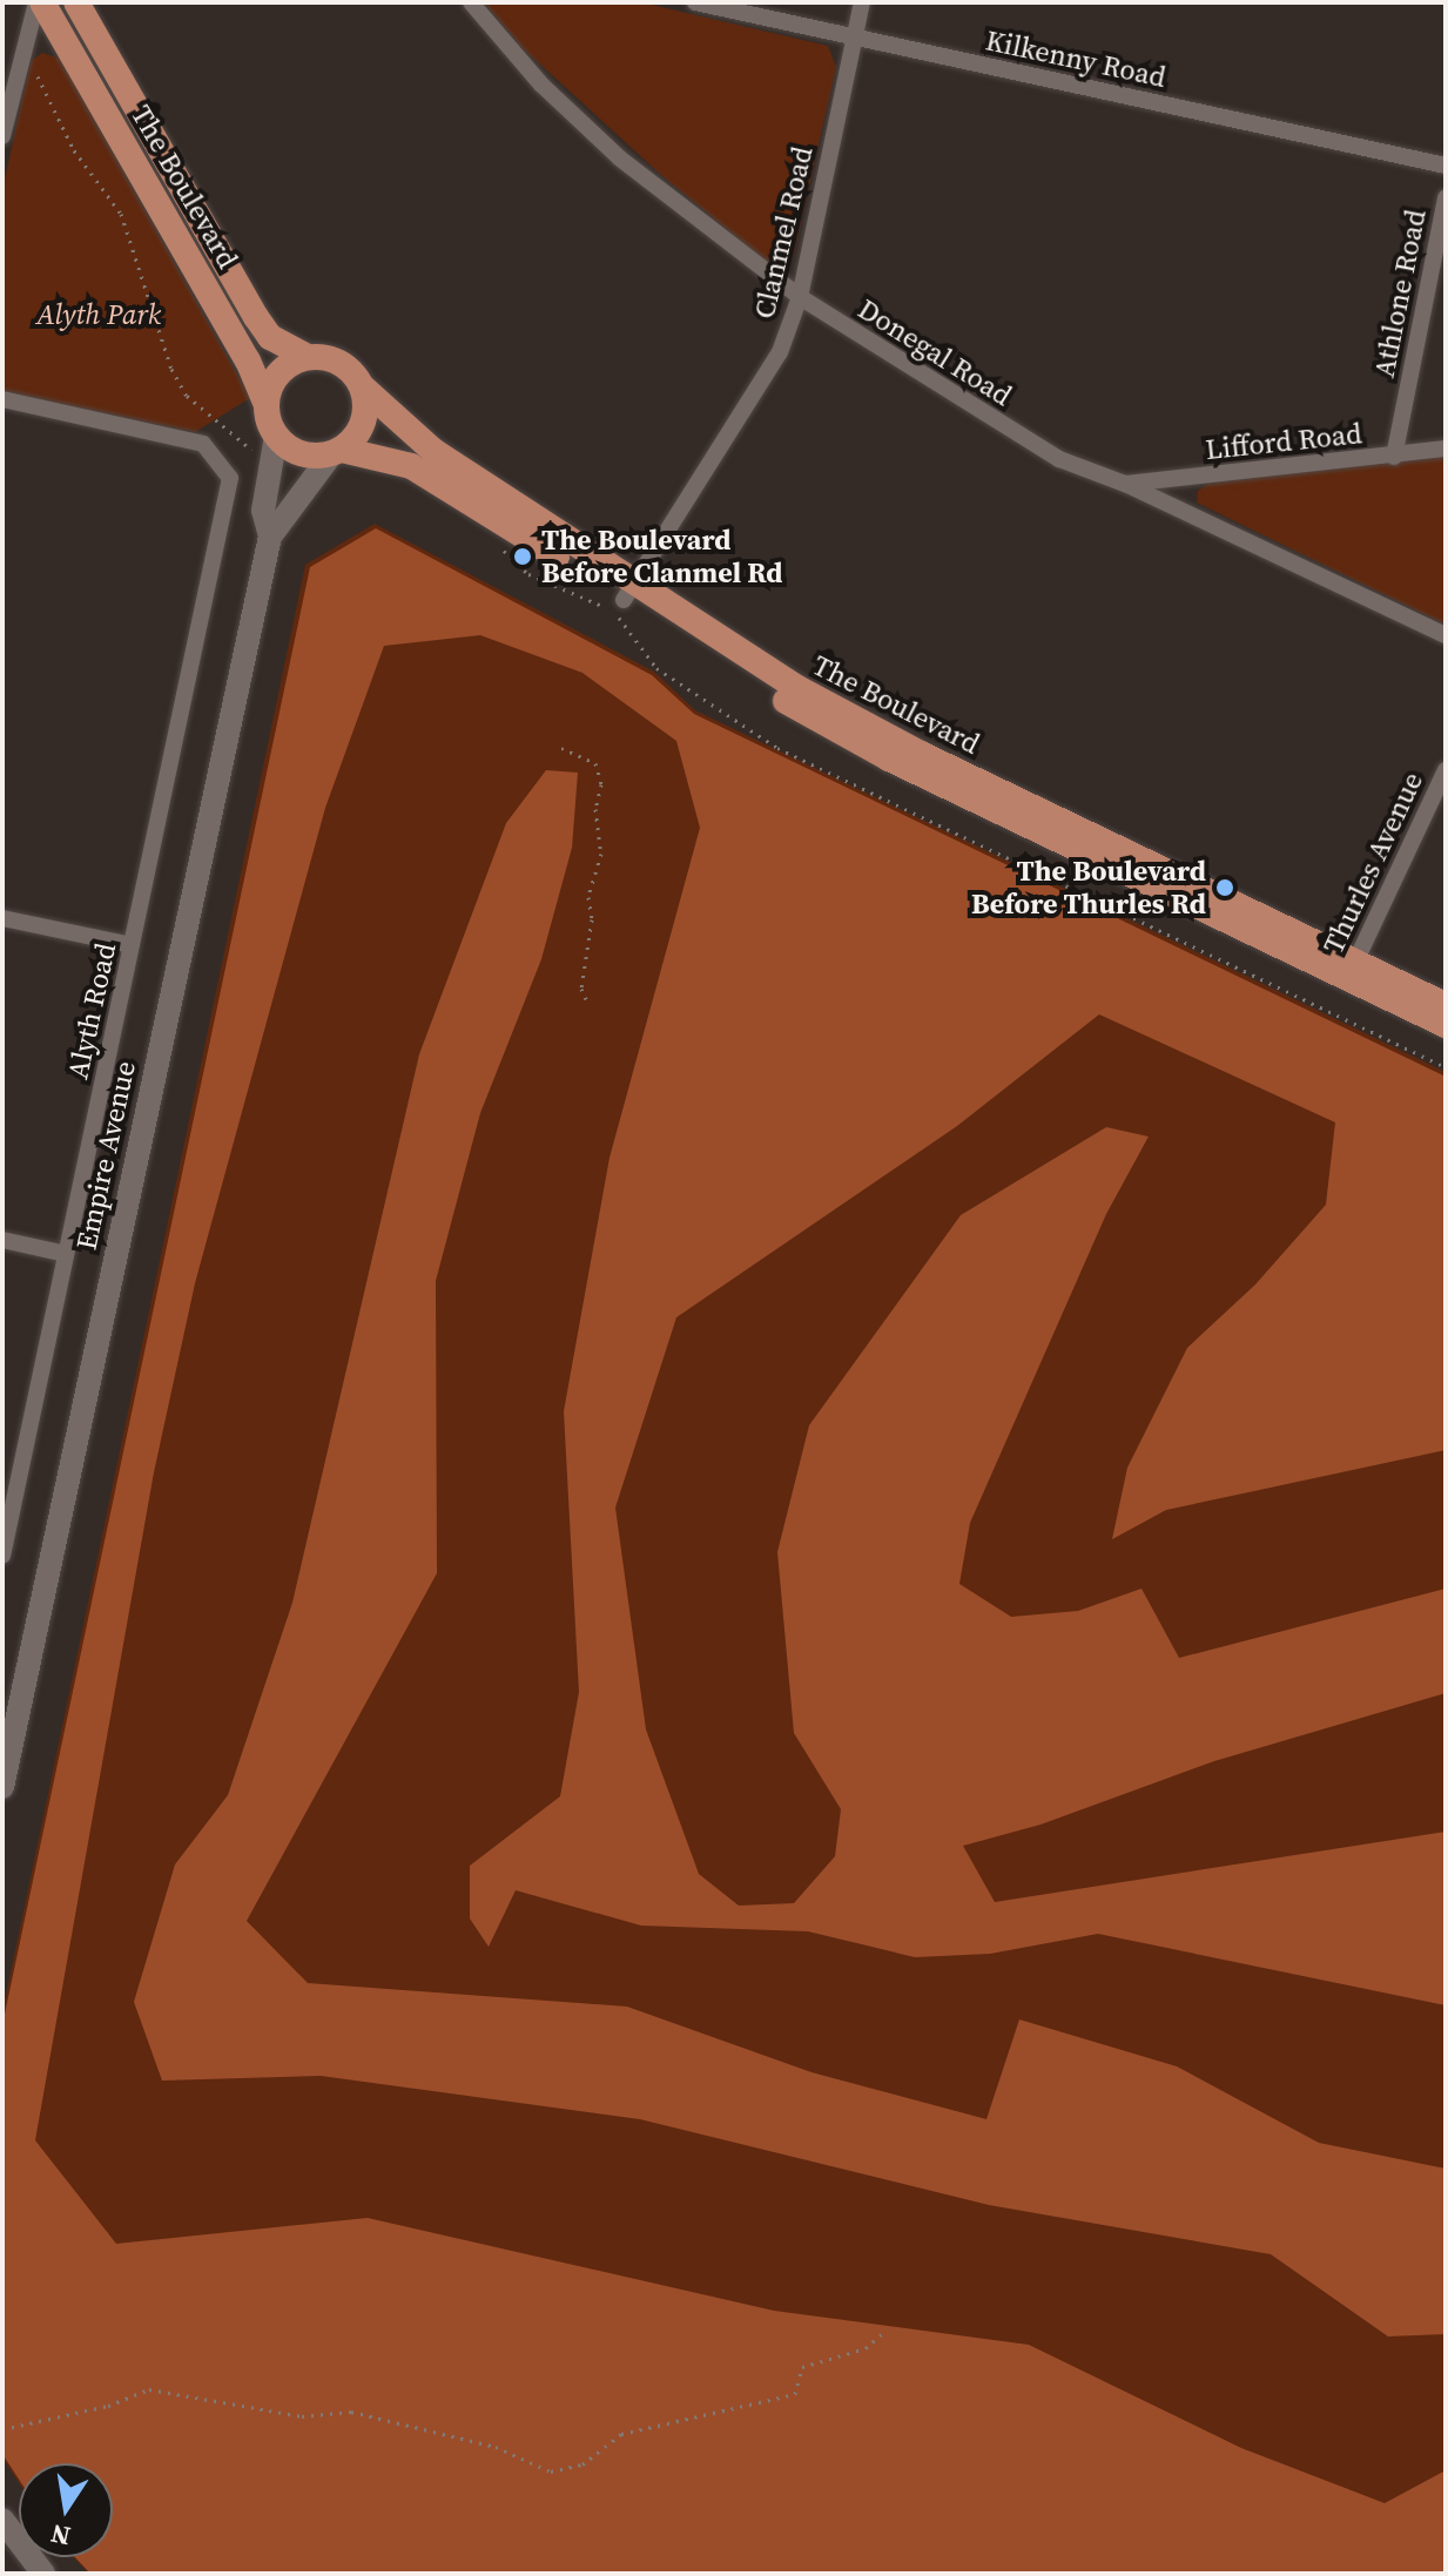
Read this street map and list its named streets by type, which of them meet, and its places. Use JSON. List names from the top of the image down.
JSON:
{
  "streets": {
    "main road": ["The Boulevard", "Empire Avenue"],
    "street": [
      "Kilkenny Road",
      "Clanmel Road",
      "Athlone Road",
      "Donegal Road",
      "Lifford Road",
      "Thurles Avenue",
      "Alyth Road"
    ]
  },
  "crossings": [
    ["Kilkenny Road", "Clanmel Road"],
    ["The Boulevard", "Clanmel Road"],
    ["The Boulevard", "Thurles Avenue"],
    ["The Boulevard", "Empire Avenue"],
    ["Clanmel Road", "Donegal Road"],
    ["Athlone Road", "Lifford Road"],
    ["Donegal Road", "Lifford Road"]
  ],
  "parks": ["Alyth Park"],
  "places": ["The Boulevard Before Clanmel Rd", "The Boulevard Before Thurles Rd"],
  "north": "bottom"
}
